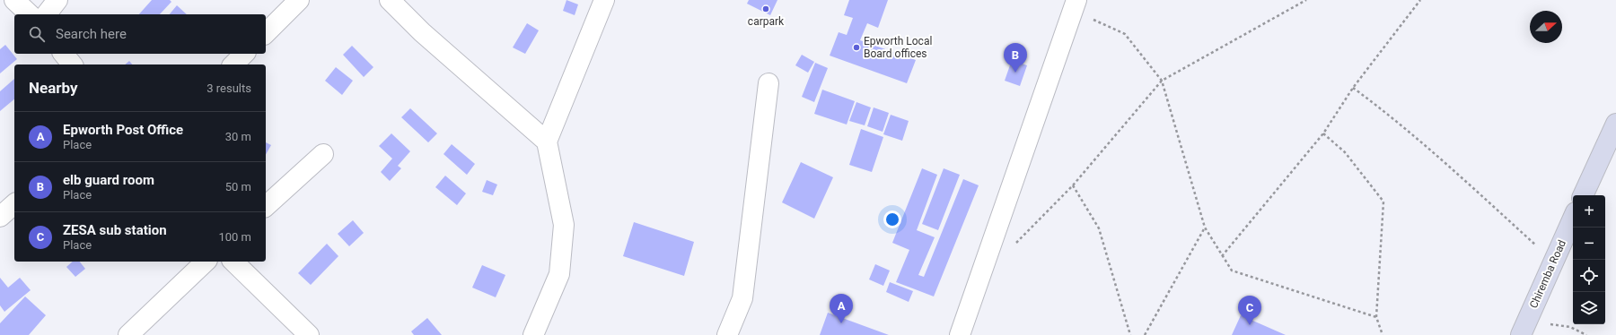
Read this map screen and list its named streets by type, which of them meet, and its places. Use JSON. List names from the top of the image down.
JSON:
{
  "streets": {
    "main road": ["Chiremba Road"]
  },
  "places": ["carpark", "Epworth Local Board offices"],
  "north": "right",
  "page": {
    "search": "Search here",
    "pins": ["B", "A", "C"],
    "heading": ["Nearby", "3 results"],
    "list": [
      {
        "mark": "A",
        "name": "Epworth Post Office",
        "note": "Place",
        "value": "30 m"
      },
      {
        "mark": "B",
        "name": "elb guard room",
        "note": "Place",
        "value": "50 m"
      },
      {
        "mark": "C",
        "name": "ZESA sub station",
        "note": "Place",
        "value": "100 m"
      }
    ],
    "map_buttons": ["+", "−"]
  }
}
